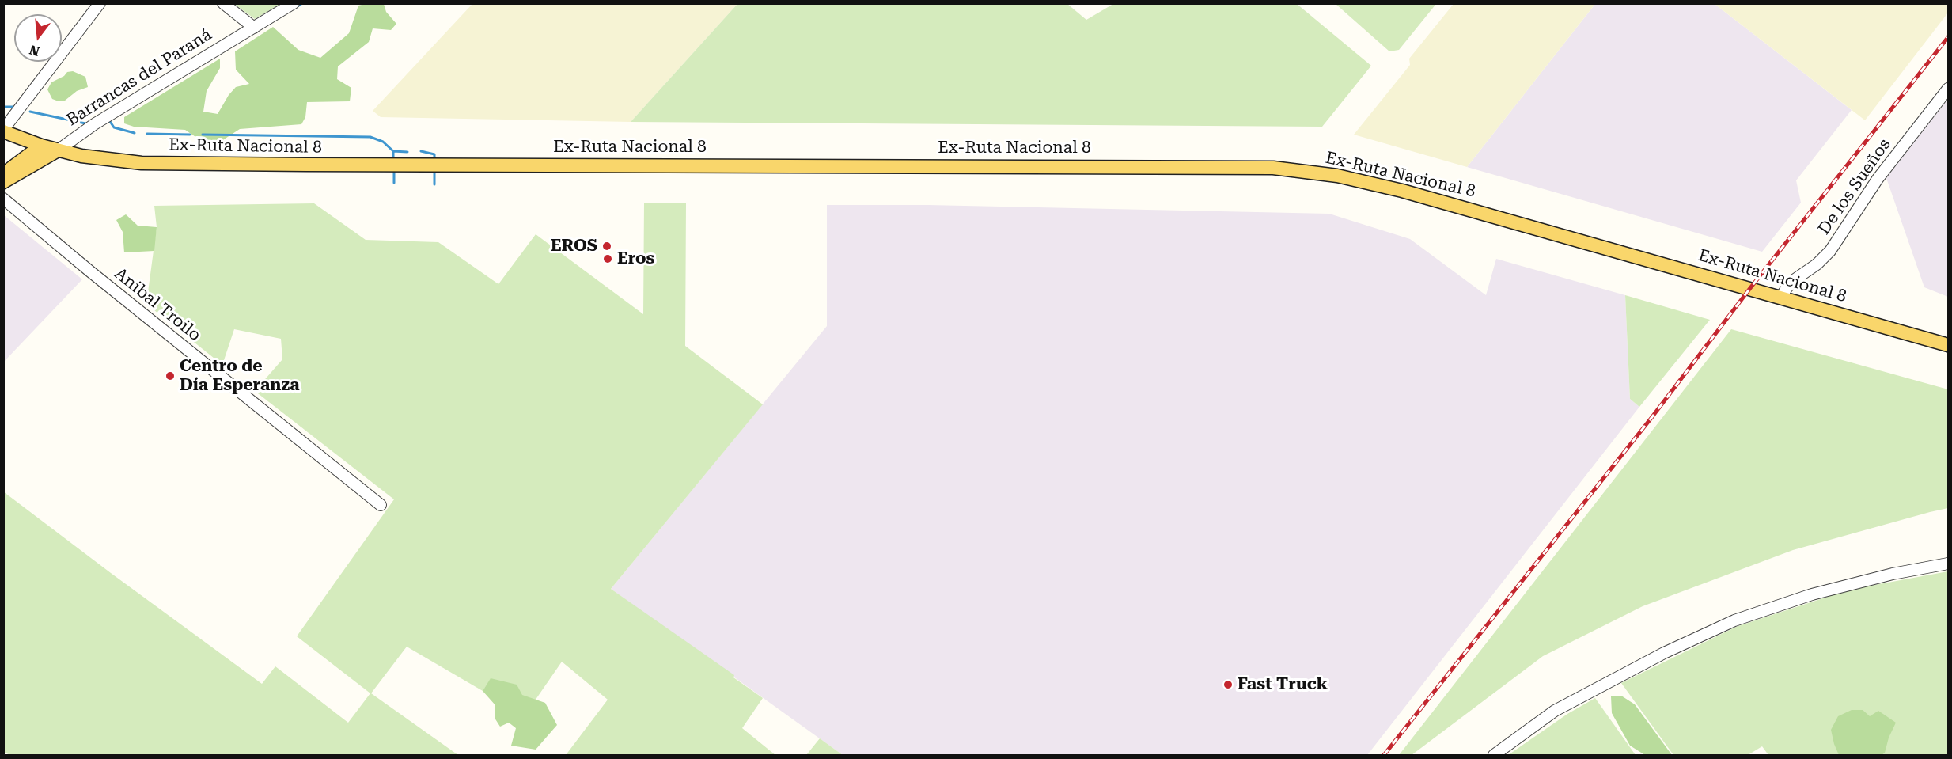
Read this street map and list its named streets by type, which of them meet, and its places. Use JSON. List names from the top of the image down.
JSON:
{
  "streets": {
    "main road": ["Barrancas del Paraná", "Ex-Ruta Nacional 8"],
    "street": ["De los Sueños", "Anibal Troilo"]
  },
  "crossings": [
    ["Barrancas del Paraná", "Ex-Ruta Nacional 8"],
    ["Ex-Ruta Nacional 8", "De los Sueños"]
  ],
  "places": [
    "EROS",
    "Eros",
    "Centro de Día Esperanza",
    "Fast Truck"
  ],
  "north": "bottom"
}
